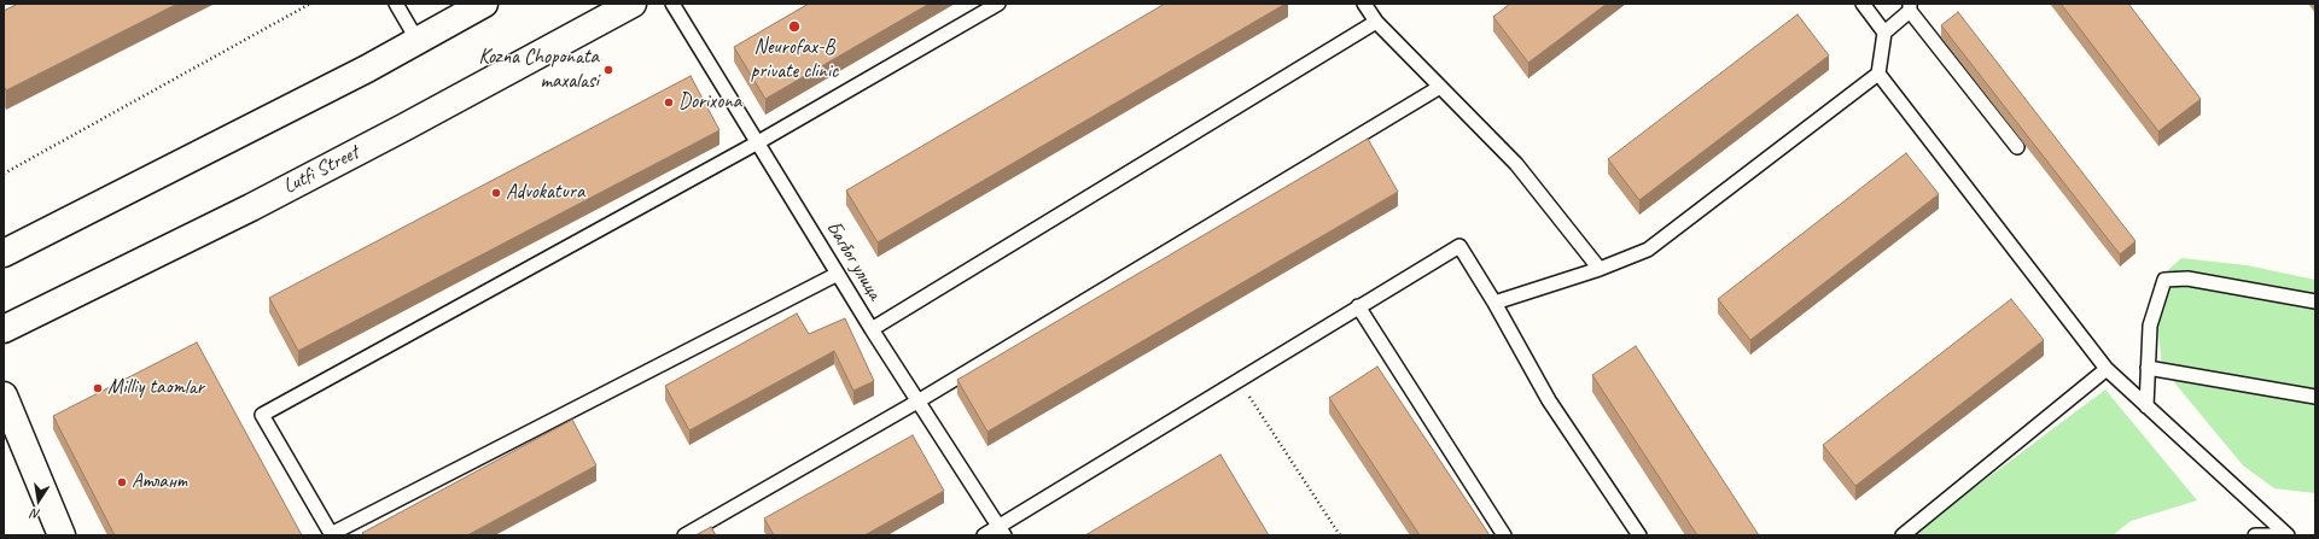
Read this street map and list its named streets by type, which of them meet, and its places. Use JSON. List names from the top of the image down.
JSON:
{
  "streets": {
    "main road": ["Lutfi Street"],
    "lane": ["Багбог улица"]
  },
  "places": [
    "Neurofax-B private clinic",
    "Kozna Choponata maxalasi",
    "Dorixona",
    "Advokatura",
    "Milliy taomlar",
    "Атлант"
  ],
  "north": "bottom"
}
